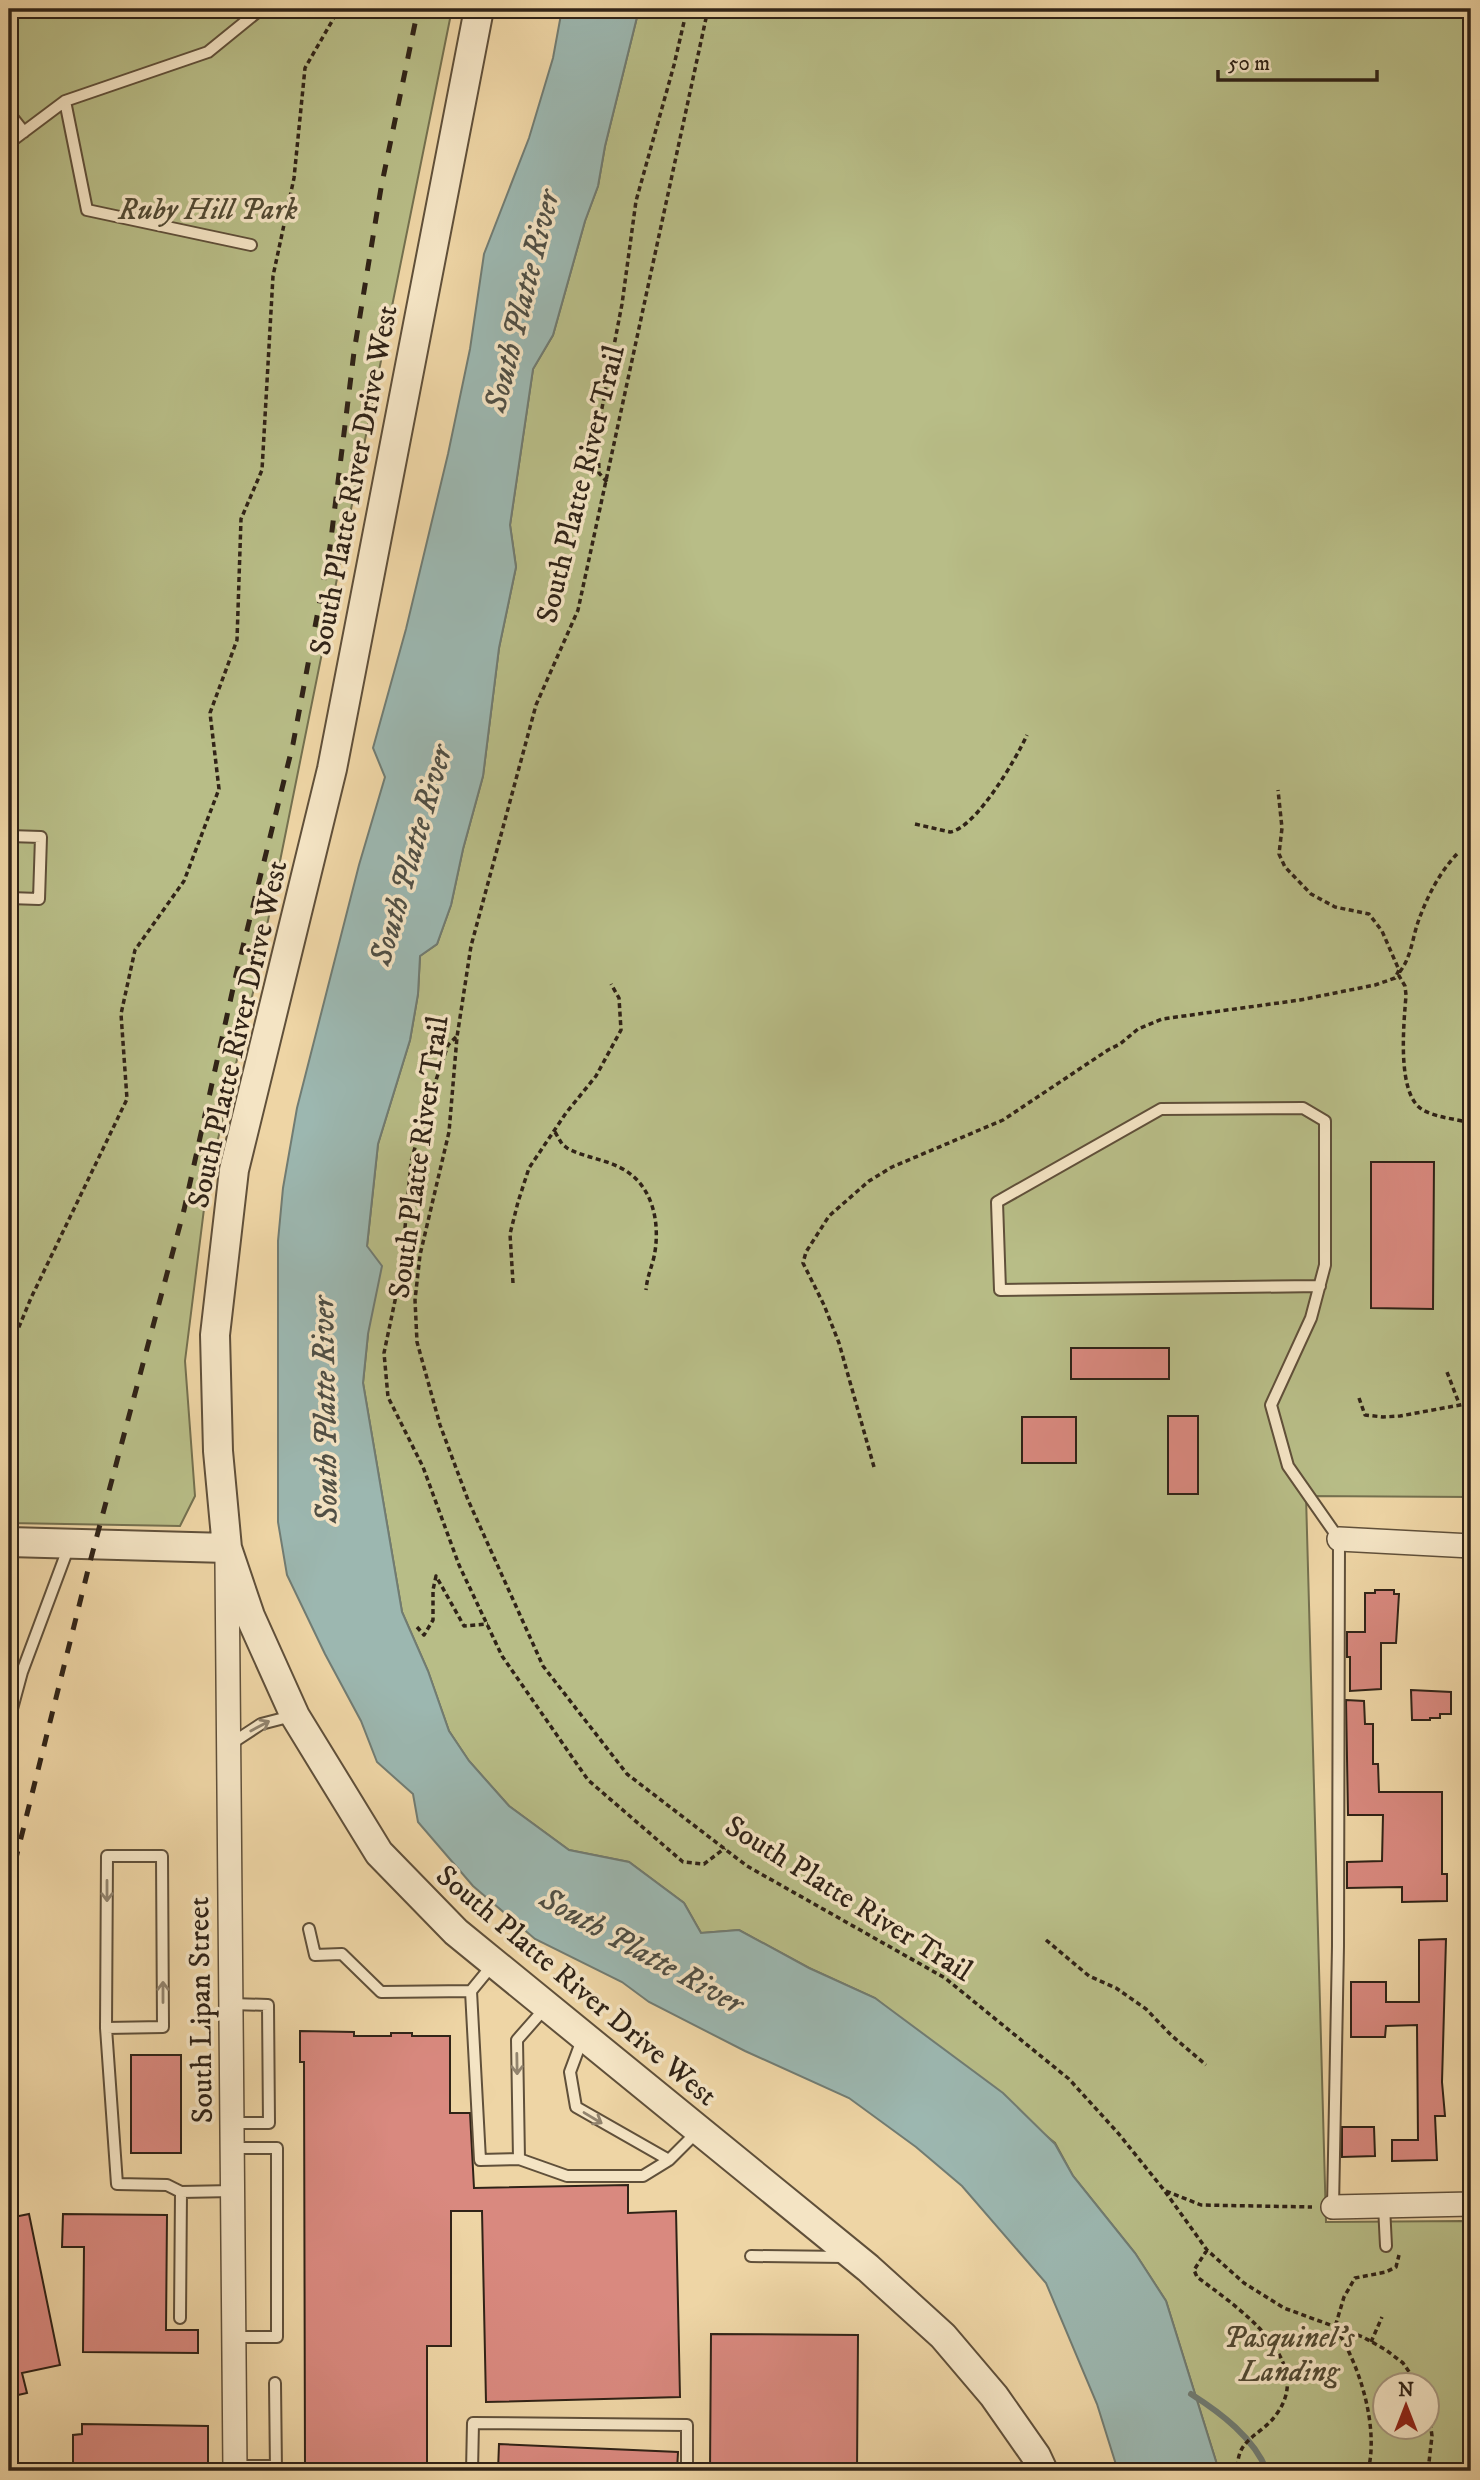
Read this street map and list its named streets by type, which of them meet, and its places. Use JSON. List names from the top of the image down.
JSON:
{
  "streets": {
    "street": ["South Platte River Drive West", "South Lipan Street"],
    "path": ["South Platte River Trail"]
  },
  "crossings": [
    ["South Platte River Drive West", "South Lipan Street"]
  ],
  "water": ["South Platte River"],
  "parks": ["Ruby Hill Park", "Pasquinel's Landing"],
  "scale_bar": "50 m",
  "north": "top"
}
